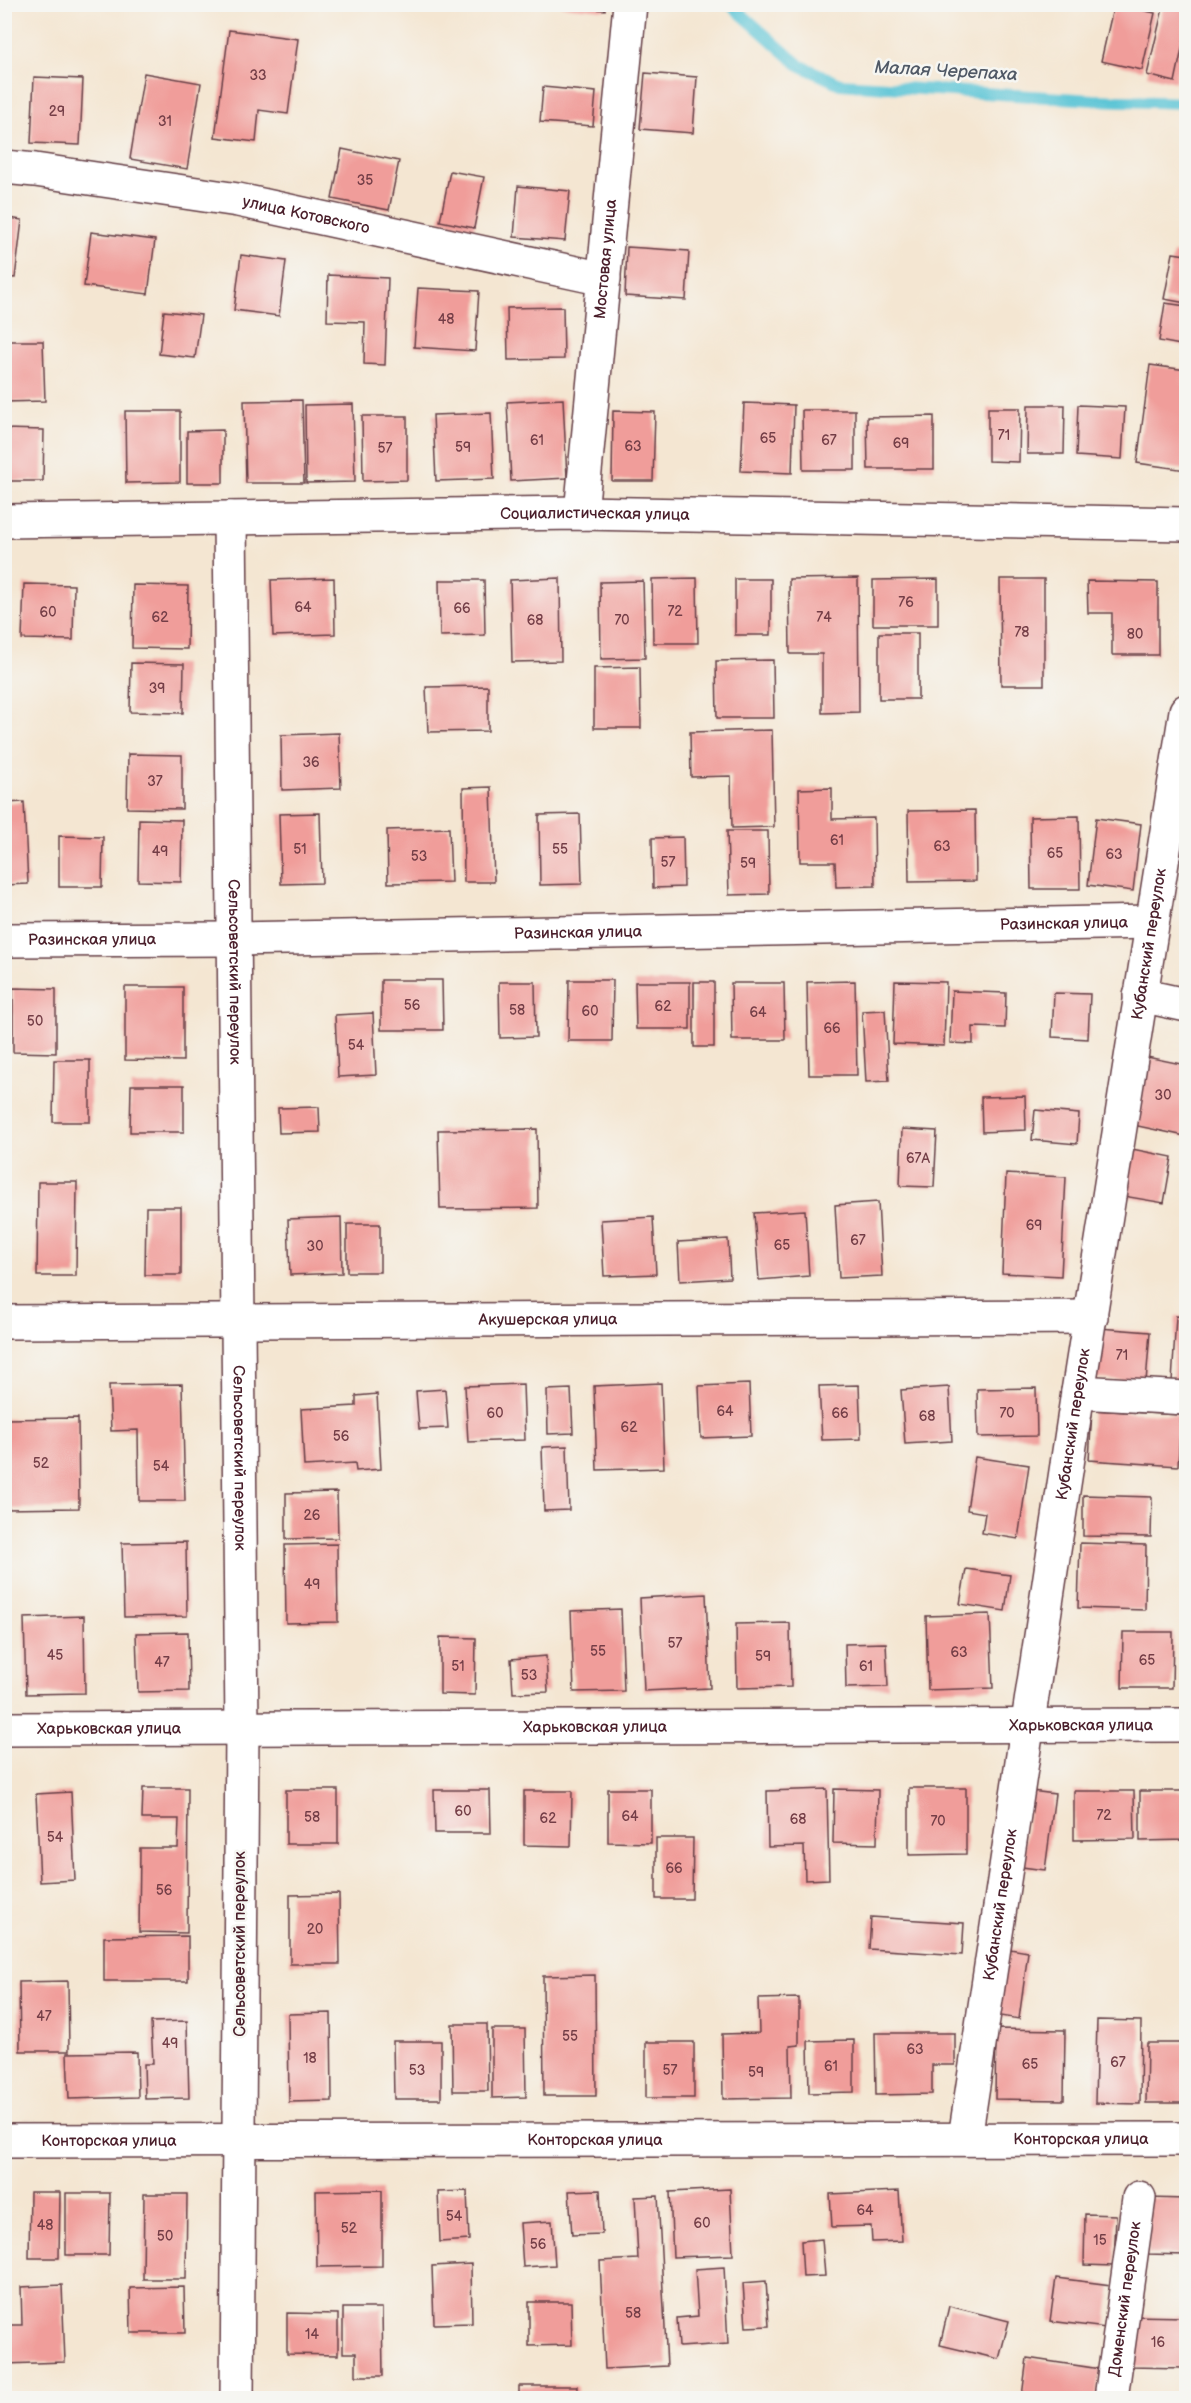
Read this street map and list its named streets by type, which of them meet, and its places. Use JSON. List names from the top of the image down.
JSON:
{
  "streets": {
    "street": [
      "улица Котовского",
      "Мостовая улица",
      "Социалистическая улица",
      "Разинская улица",
      "Кубанский переулок",
      "Сельсоветский переулок",
      "Акушерская улица",
      "Харьковская улица",
      "Конторская улица",
      "Доменский переулок"
    ]
  },
  "crossings": [
    ["улица Котовского", "Мостовая улица"],
    ["Мостовая улица", "Социалистическая улица"],
    ["Социалистическая улица", "Сельсоветский переулок"],
    ["Разинская улица", "Кубанский переулок"],
    ["Разинская улица", "Сельсоветский переулок"],
    ["Кубанский переулок", "Акушерская улица"],
    ["Кубанский переулок", "Харьковская улица"],
    ["Кубанский переулок", "Конторская улица"],
    ["Сельсоветский переулок", "Акушерская улица"],
    ["Сельсоветский переулок", "Харьковская улица"],
    ["Сельсоветский переулок", "Конторская улица"]
  ],
  "water": ["Малая Черепаха"],
  "house_numbers": [
    "33",
    "29",
    "31",
    "35",
    "48",
    "71",
    "65",
    "61",
    "67",
    "69",
    "63",
    "59",
    "57",
    "76",
    "64",
    "66",
    "72",
    "60",
    "62",
    "74",
    "68",
    "70",
    "78",
    "80",
    "39",
    "36",
    "37",
    "61",
    "63",
    "51",
    "55",
    "49",
    "65",
    "63",
    "53",
    "57",
    "59",
    "56",
    "62",
    "58",
    "60",
    "64",
    "50",
    "66",
    "54",
    "30",
    "67А",
    "69",
    "67",
    "65",
    "30",
    "71",
    "64",
    "60",
    "66",
    "70",
    "68",
    "62",
    "56",
    "52",
    "54",
    "26",
    "49",
    "57",
    "55",
    "63",
    "45",
    "59",
    "65",
    "47",
    "51",
    "61",
    "53",
    "60",
    "72",
    "64",
    "58",
    "62",
    "68",
    "70",
    "54",
    "66",
    "56",
    "20",
    "47",
    "55",
    "49",
    "63",
    "18",
    "67",
    "65",
    "61",
    "53",
    "57",
    "59",
    "64",
    "54",
    "60",
    "48",
    "52",
    "50",
    "15",
    "56",
    "58",
    "14",
    "16"
  ]
}
